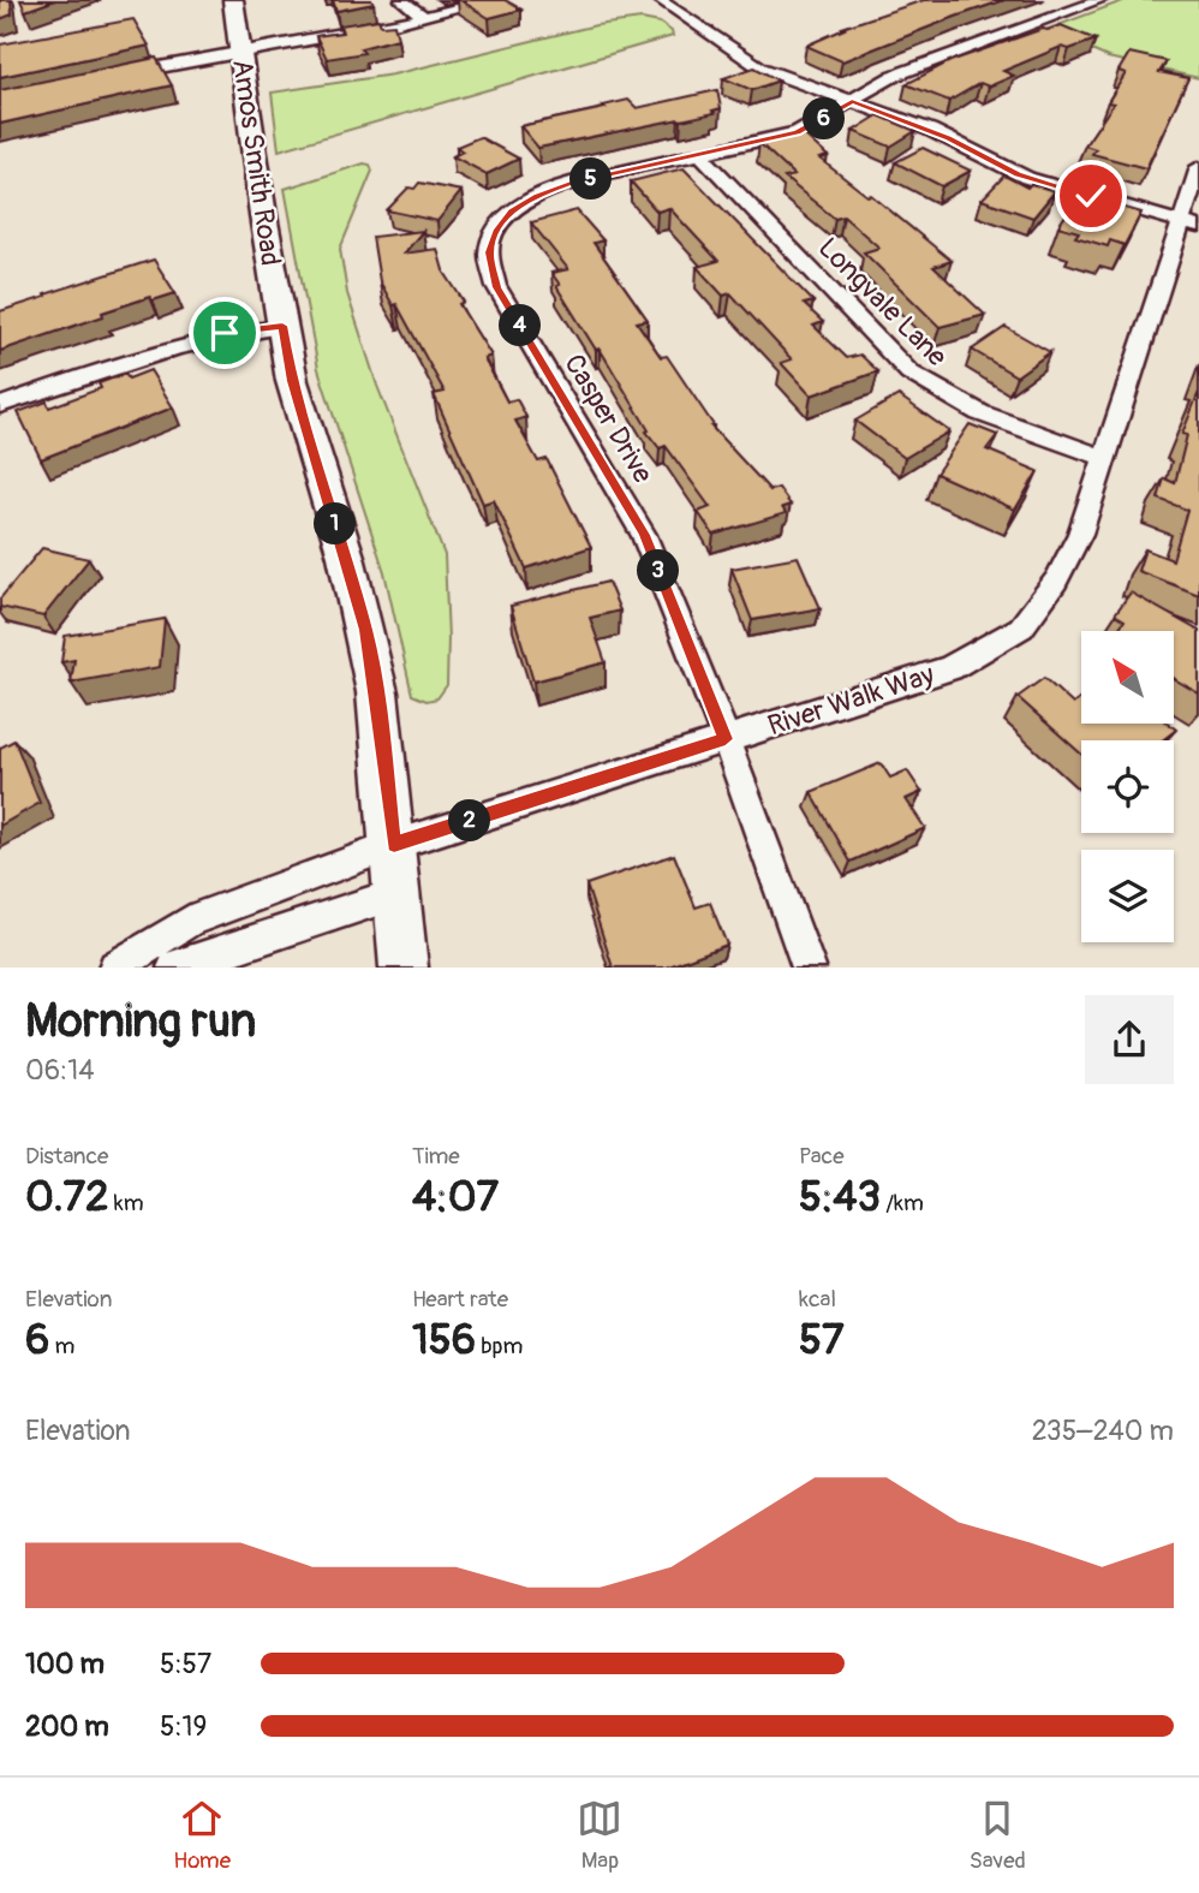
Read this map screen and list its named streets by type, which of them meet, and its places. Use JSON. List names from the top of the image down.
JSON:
{
  "streets": {
    "street": [
      "Amos Smith Road",
      "Longvale Lane",
      "Casper Drive",
      "River Walk Way"
    ]
  },
  "crossings": [
    ["Amos Smith Road", "River Walk Way"],
    ["Longvale Lane", "Casper Drive"],
    ["Longvale Lane", "River Walk Way"],
    ["Casper Drive", "River Walk Way"]
  ],
  "north": "top left",
  "page": {
    "pins": [
      "6",
      "5",
      "4",
      "1",
      "3",
      "2"
    ],
    "heading": ["Morning run", "06:14"],
    "stats": [
      ["Distance", "0.72 km"],
      ["Time", "4:07"],
      ["Pace", "5:43 /km"],
      ["Elevation", "6 m"],
      ["Heart rate", "156 bpm"],
      ["kcal", "57"]
    ],
    "chart": ["Elevation", "235–240 m"],
    "list": [
      {
        "name": "100 m",
        "note": "5:57"
      },
      {
        "name": "200 m",
        "note": "5:19"
      }
    ],
    "tabs": ["Home", "Map", "Saved"]
  }
}
